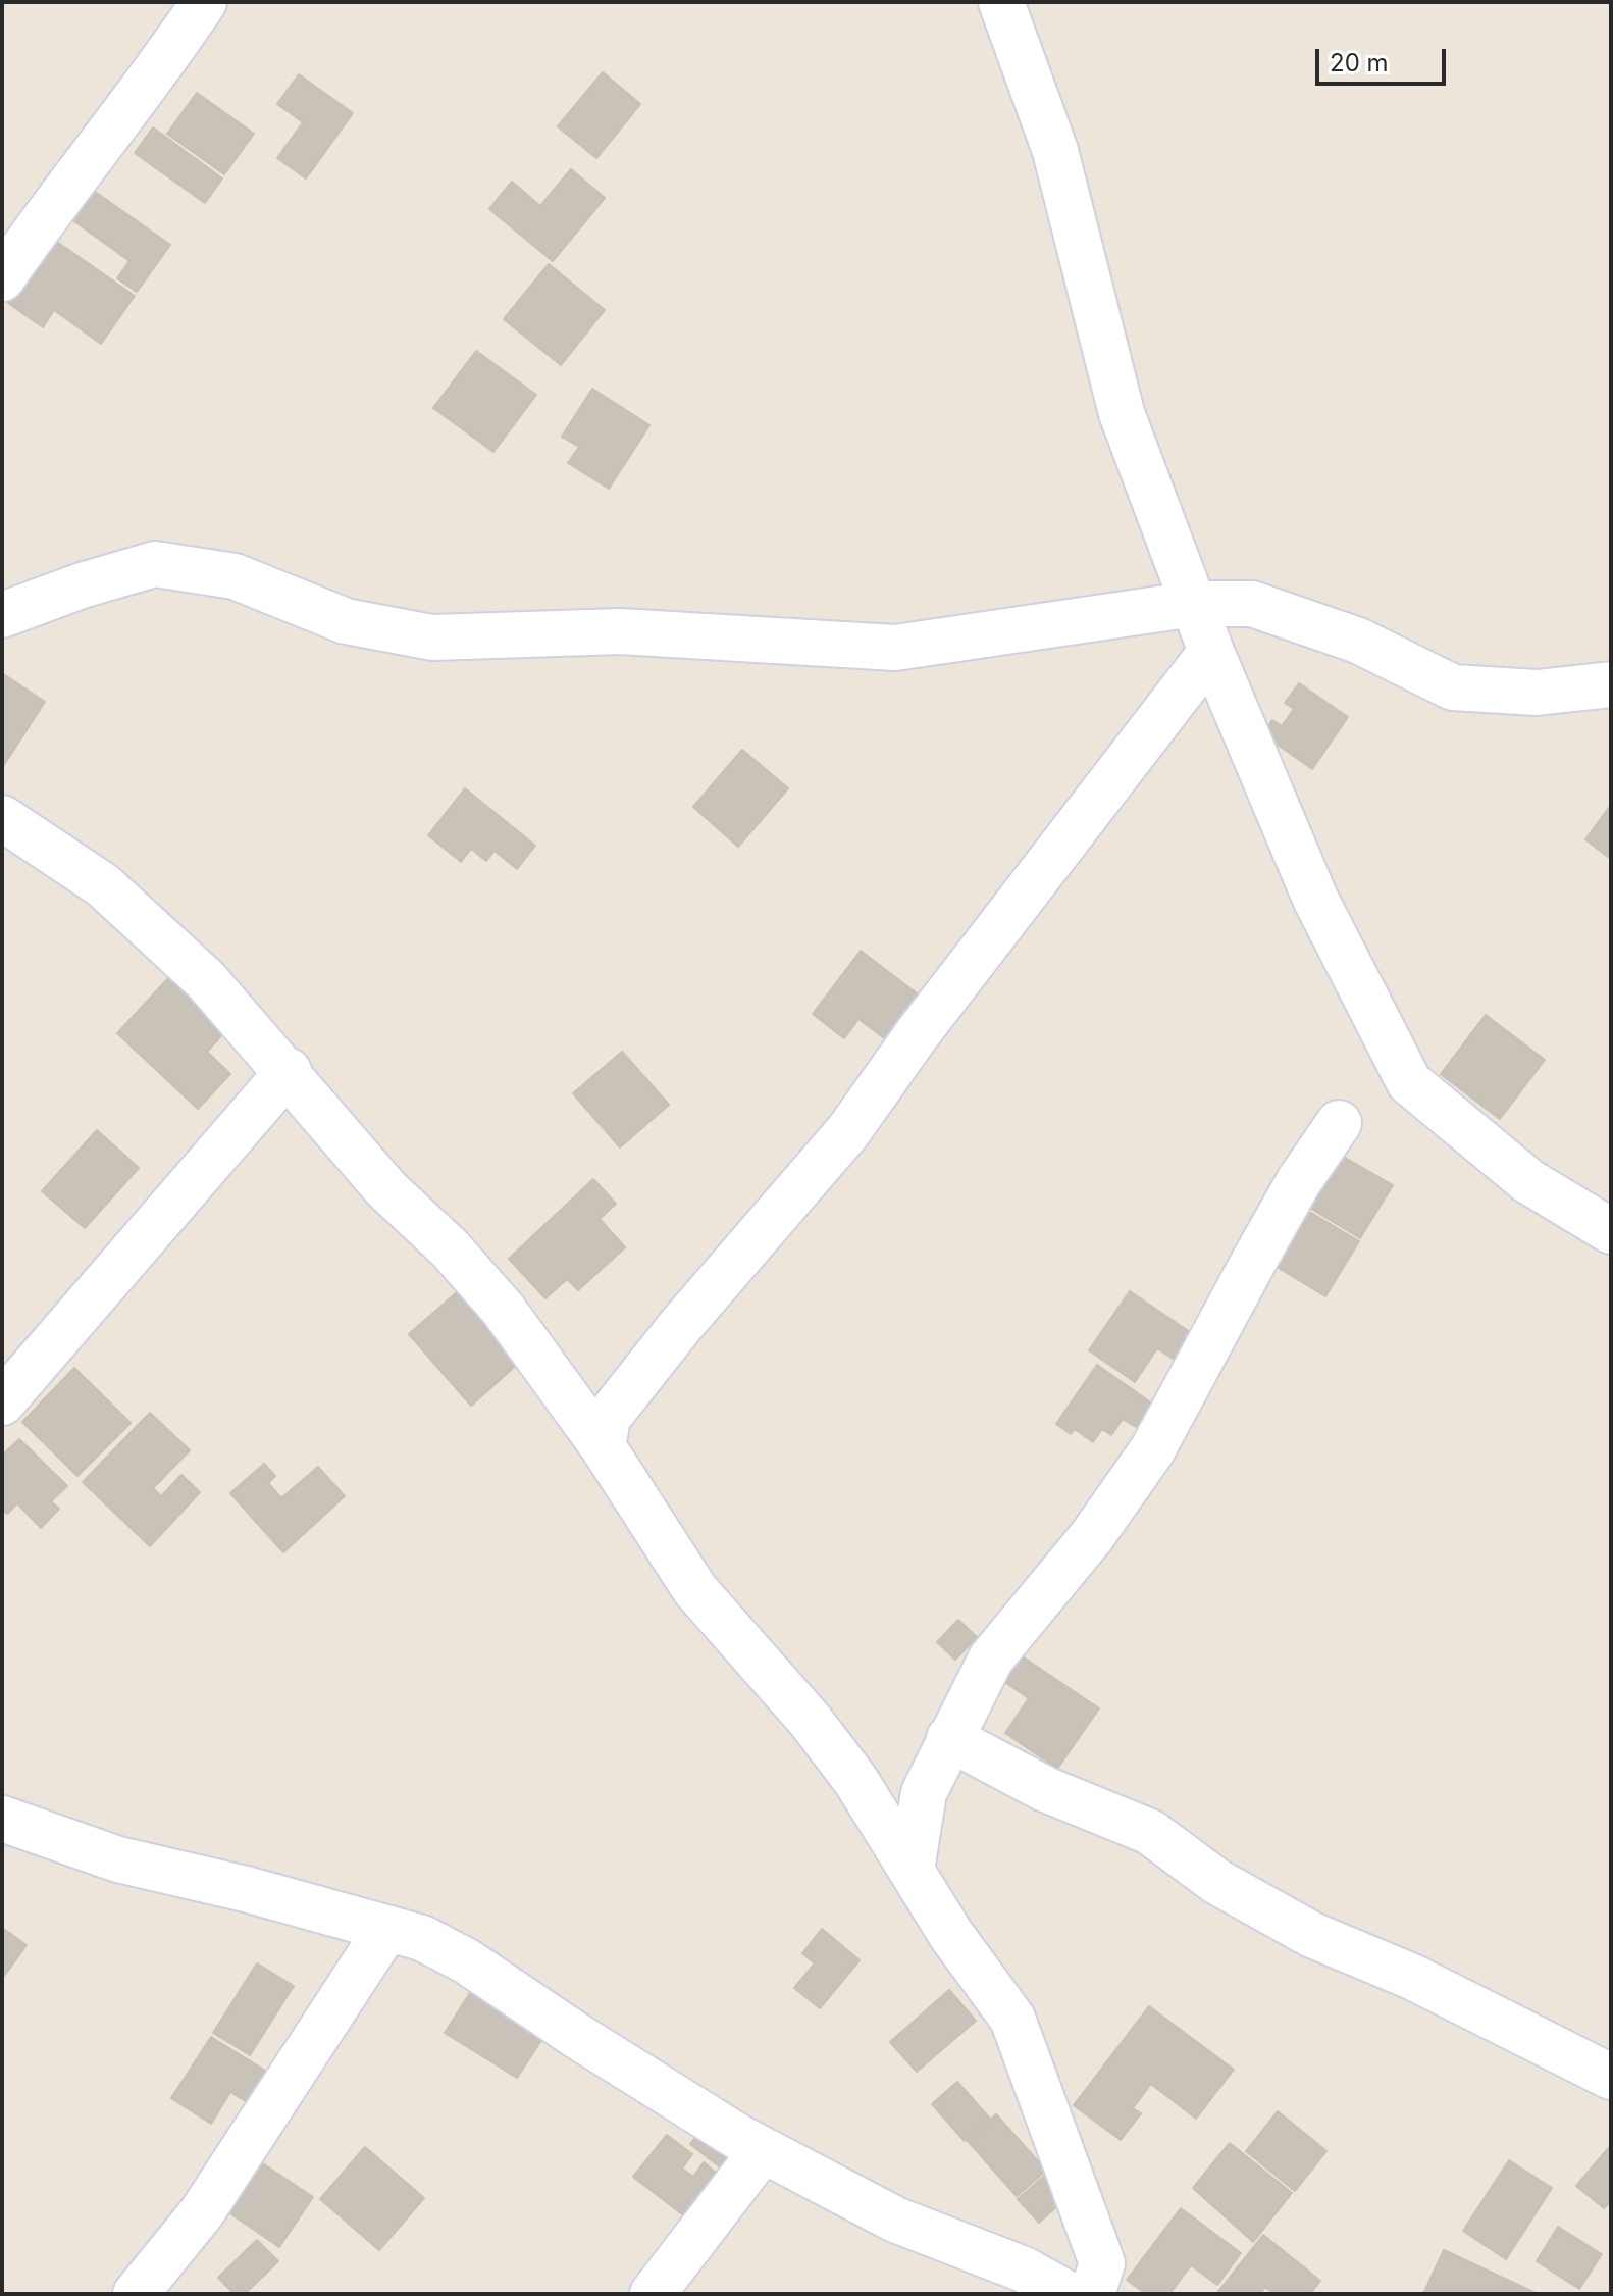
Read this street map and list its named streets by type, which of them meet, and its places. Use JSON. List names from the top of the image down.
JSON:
{
  "scale_bar": "20 m"
}
